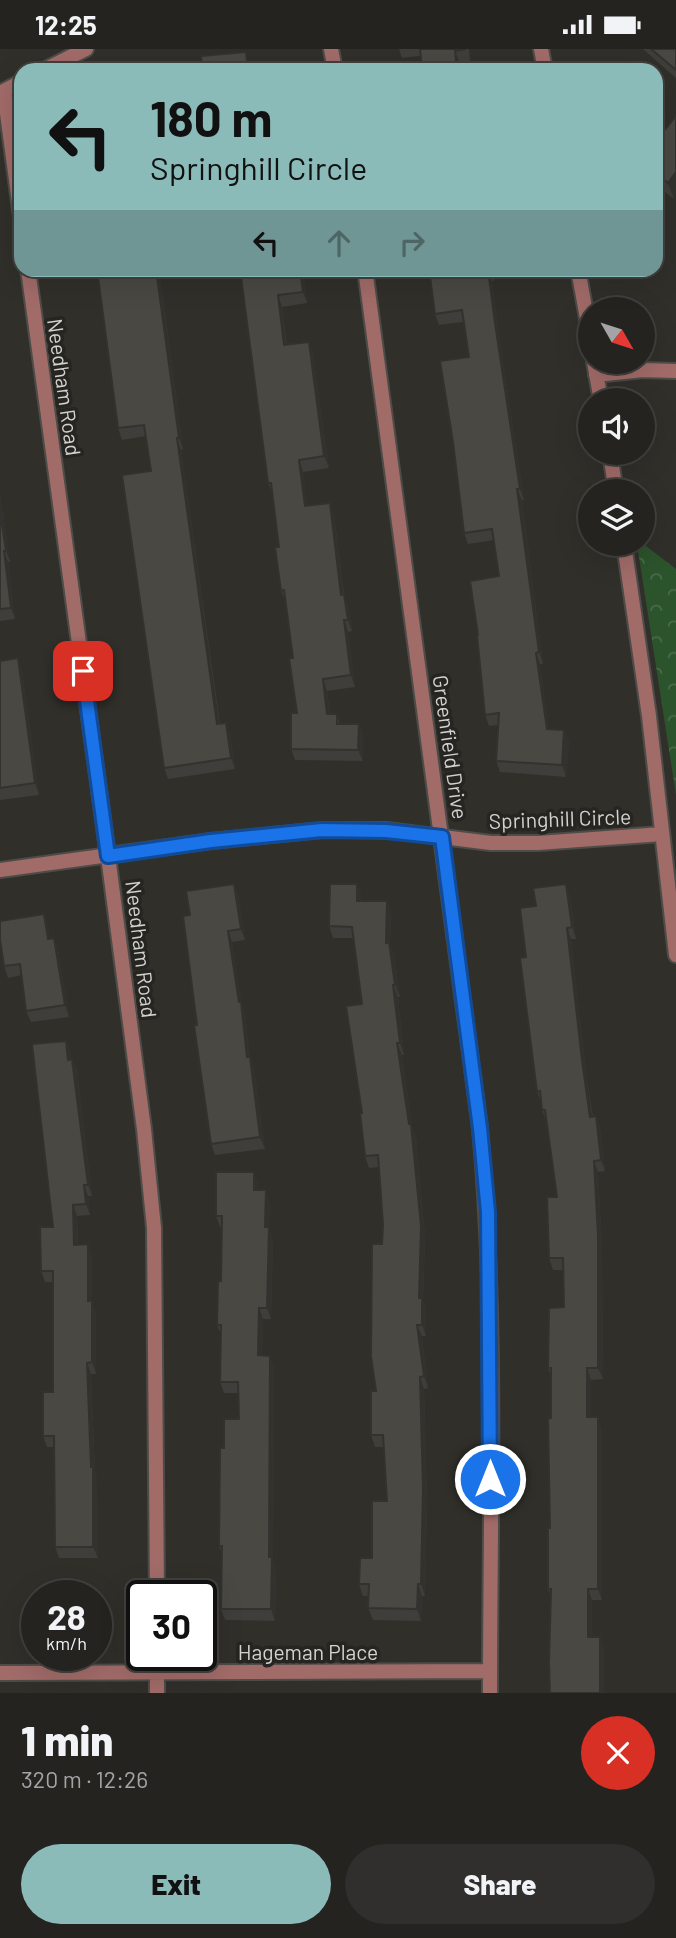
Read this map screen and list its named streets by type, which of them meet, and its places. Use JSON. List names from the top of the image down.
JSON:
{
  "streets": {
    "street": [
      "Needham Road",
      "Greenfield Drive",
      "Springhill Circle",
      "Hageman Place"
    ]
  },
  "crossings": [
    ["Needham Road", "Springhill Circle"],
    ["Greenfield Drive", "Springhill Circle"],
    ["Greenfield Drive", "Hageman Place"]
  ],
  "north": "bottom right",
  "page": {
    "status": "12:25",
    "turn": ["180 m", "Springhill Circle"],
    "speed": "28 km/h",
    "limit": "30",
    "heading": ["1 min", "320 m · 12:26"],
    "buttons": ["Exit", "Share"]
  }
}
